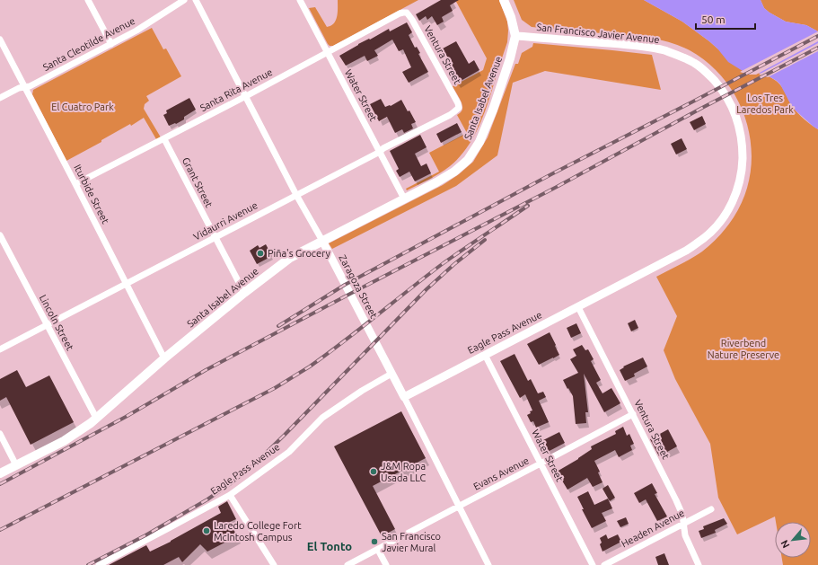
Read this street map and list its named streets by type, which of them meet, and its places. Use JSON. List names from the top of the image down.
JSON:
{
  "streets": {
    "main road": ["Santa Isabel Avenue"],
    "street": [
      "San Francisco Javier Avenue",
      "Santa Cleotilde Avenue",
      "Ventura Street",
      "Santa Rita Avenue",
      "Water Street",
      "Grant Street",
      "Iturbide Street",
      "Vidaurri Avenue",
      "Zaragoza Street",
      "Lincoln Street",
      "Eagle Pass Avenue",
      "Evans Avenue",
      "Headen Avenue"
    ]
  },
  "crossings": [
    ["San Francisco Javier Avenue", "Ventura Street"],
    ["San Francisco Javier Avenue", "Santa Isabel Avenue"],
    ["San Francisco Javier Avenue", "Eagle Pass Avenue"],
    ["Santa Cleotilde Avenue", "Iturbide Street"],
    ["Ventura Street", "Santa Rita Avenue"],
    ["Ventura Street", "Vidaurri Avenue"],
    ["Ventura Street", "Eagle Pass Avenue"],
    ["Ventura Street", "Evans Avenue"],
    ["Ventura Street", "Headen Avenue"],
    ["Santa Rita Avenue", "Water Street"],
    ["Santa Rita Avenue", "Grant Street"],
    ["Santa Rita Avenue", "Iturbide Street"],
    ["Santa Rita Avenue", "Zaragoza Street"],
    ["Water Street", "Santa Isabel Avenue"],
    ["Water Street", "Vidaurri Avenue"],
    ["Water Street", "Eagle Pass Avenue"],
    ["Water Street", "Evans Avenue"],
    ["Santa Isabel Avenue", "Grant Street"],
    ["Santa Isabel Avenue", "Iturbide Street"],
    ["Santa Isabel Avenue", "Zaragoza Street"],
    ["Santa Isabel Avenue", "Lincoln Street"],
    ["Grant Street", "Vidaurri Avenue"],
    ["Iturbide Street", "Vidaurri Avenue"],
    ["Vidaurri Avenue", "Zaragoza Street"],
    ["Vidaurri Avenue", "Lincoln Street"],
    ["Zaragoza Street", "Eagle Pass Avenue"],
    ["Zaragoza Street", "Evans Avenue"]
  ],
  "districts": ["El Tonto"],
  "parks": ["Los Tres Laredos Park", "El Cuatro Park", "Riverbend Nature Preserve"],
  "places": [
    "Piña's Grocery",
    "J&M Ropa Usada LLC",
    "Laredo College Fort McIntosh Campus",
    "San Francisco Javier Mural"
  ],
  "scale_bar": "50 m",
  "north": "bottom left"
}
